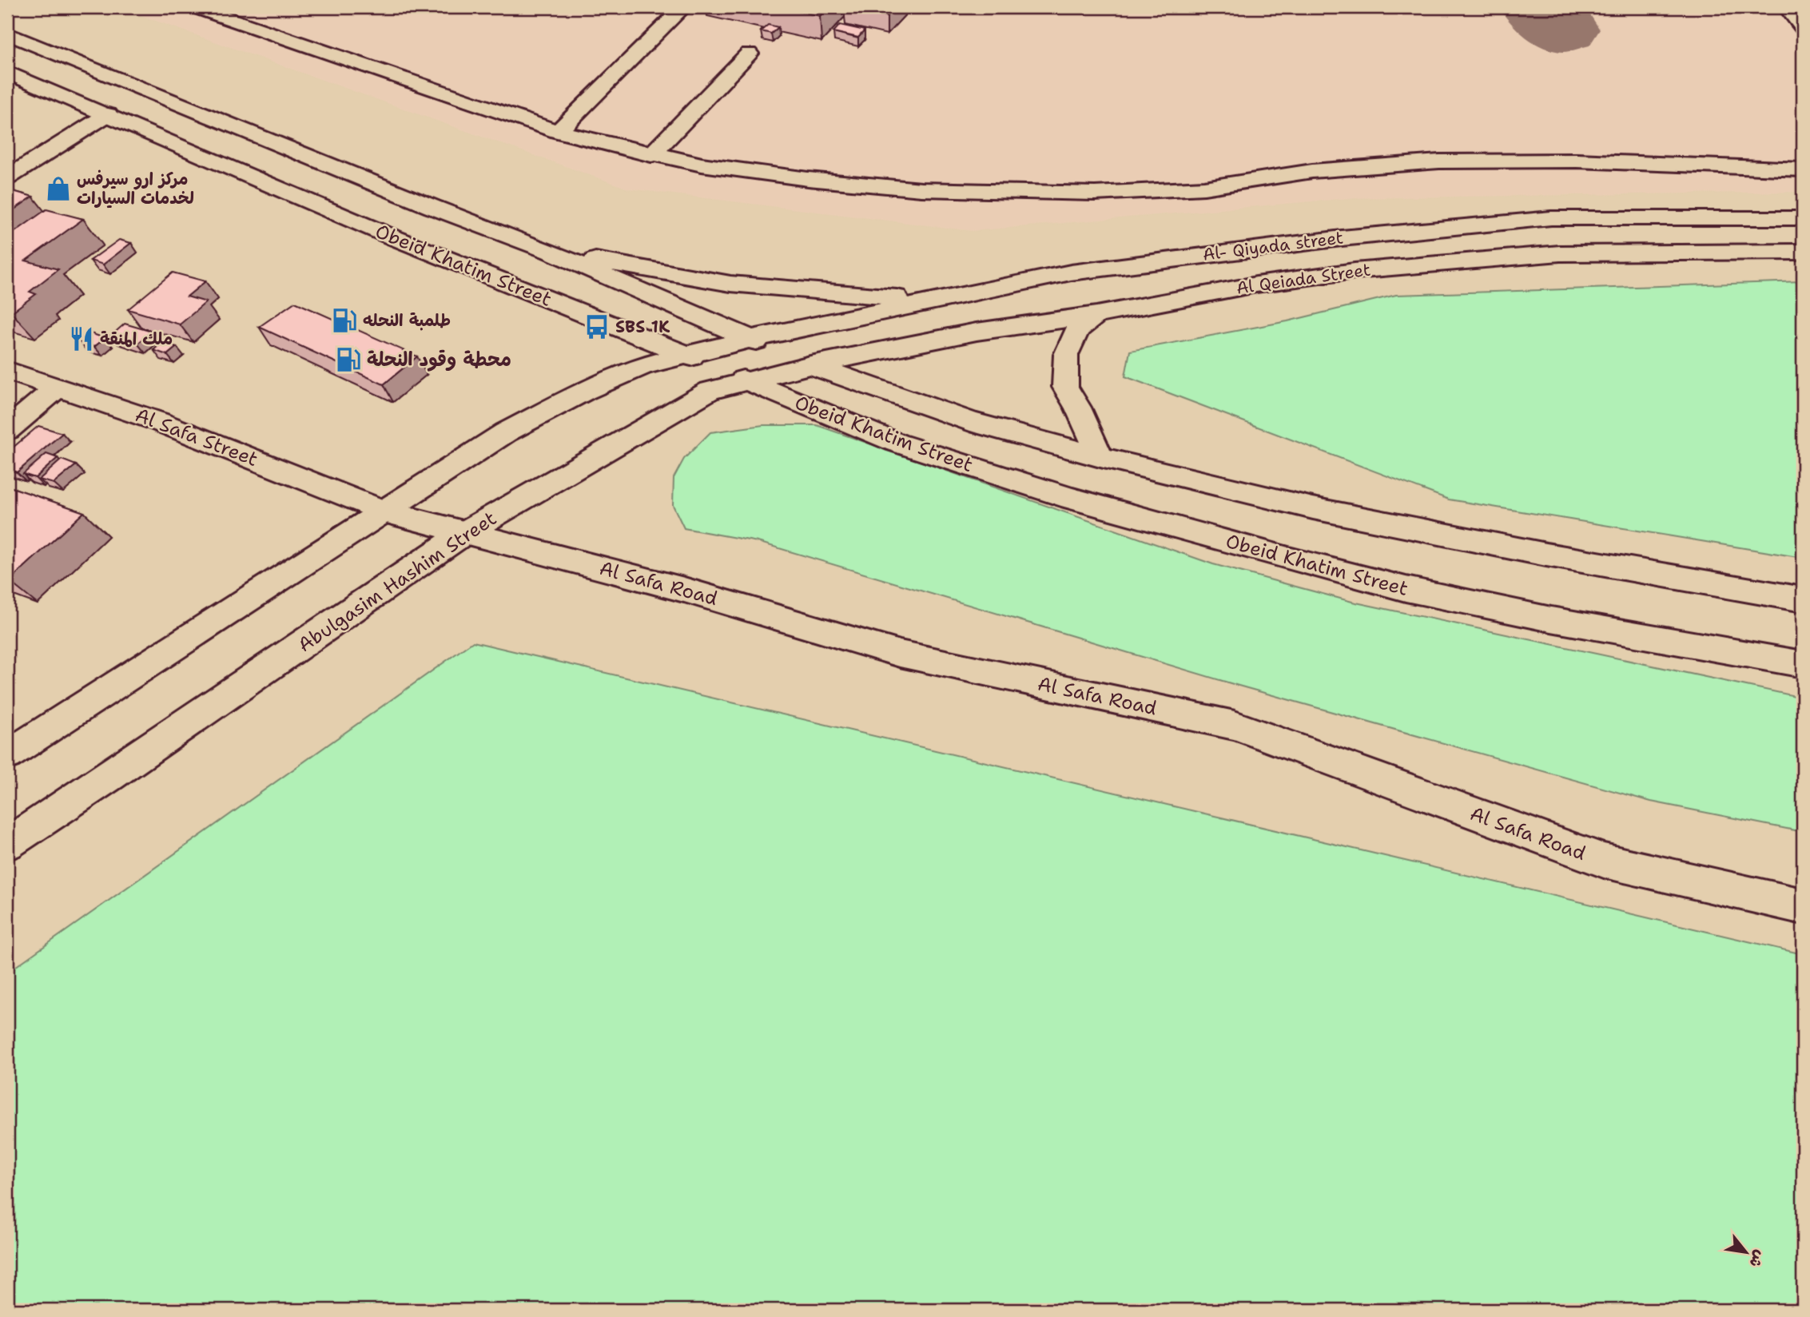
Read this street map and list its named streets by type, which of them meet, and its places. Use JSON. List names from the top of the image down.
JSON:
{
  "streets": {
    "main road": [
      "Al- Qiyada street",
      "Obeid Khatim Street",
      "Al Qeiada Street",
      "Al Safa Street",
      "Abulgasim Hashim Street",
      "Al Safa Road"
    ]
  },
  "crossings": [
    ["Al- Qiyada street", "Obeid Khatim Street"],
    ["Obeid Khatim Street", "Al Qeiada Street"],
    ["Obeid Khatim Street", "Abulgasim Hashim Street"],
    ["Al Qeiada Street", "Abulgasim Hashim Street"],
    ["Al Safa Street", "Al Safa Road"],
    ["Abulgasim Hashim Street", "Al Safa Road"]
  ],
  "places": {
    "shop": ["مركز ارو سيرفس لخدمات السيارات"],
    "fuel station": ["طلمبة النحله", "محطة وقود النحلة"],
    "bus stop": ["SBS 1K"],
    "restaurant": ["ملك المنقة"]
  },
  "north": "bottom right"
}
